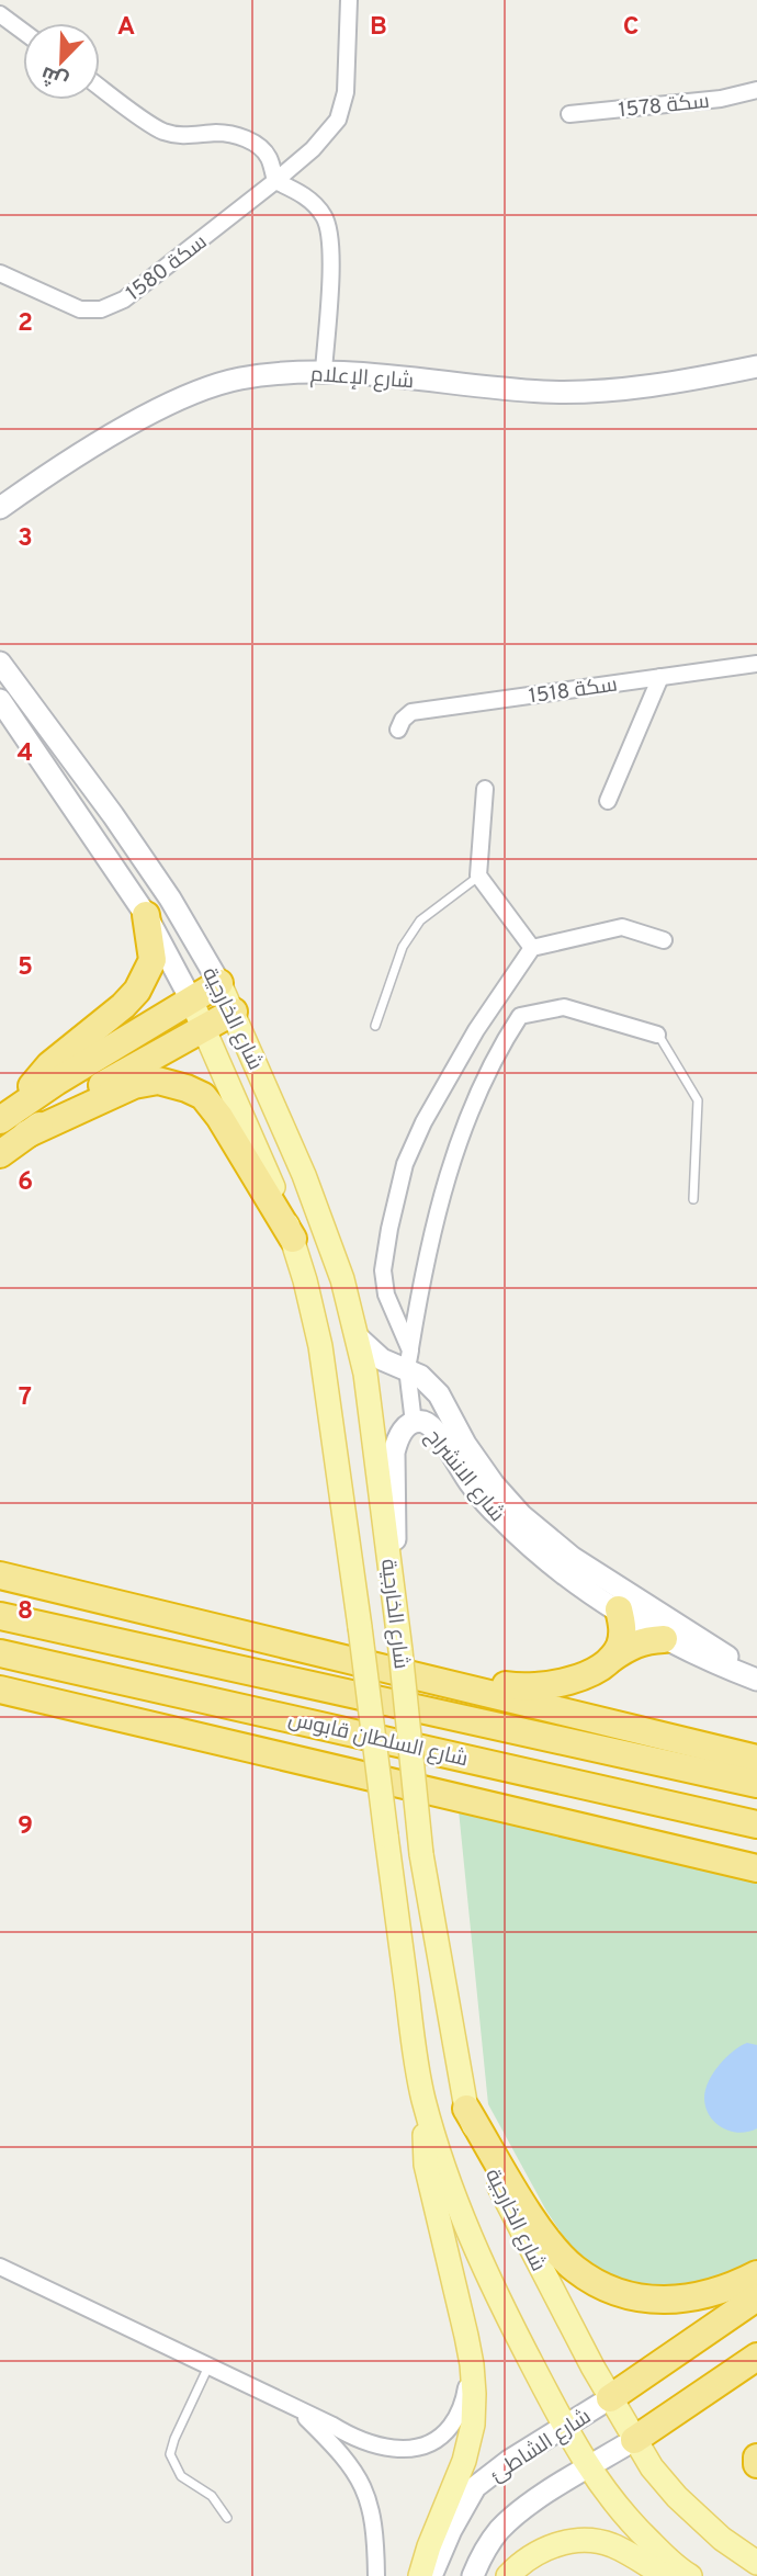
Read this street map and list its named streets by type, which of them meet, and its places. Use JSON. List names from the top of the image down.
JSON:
{
  "streets": {
    "highway": ["شارع السلطان قابوس"],
    "main road": [
      "شارع الإعلام",
      "شارع الخارجية",
      "شارع الانشراح",
      "شارع الشاطئ"
    ],
    "street": ["سكة 1578", "سكة 1580", "سكة 1518"]
  },
  "crossings": [
    ["شارع الخارجية", "شارع الانشراح"],
    ["شارع الخارجية", "شارع الشاطئ"]
  ],
  "north": "bottom left",
  "grid": {
    "columns": ["A", "B", "C"],
    "rows": [
      "2",
      "3",
      "4",
      "5",
      "6",
      "7",
      "8",
      "9"
    ]
  }
}
